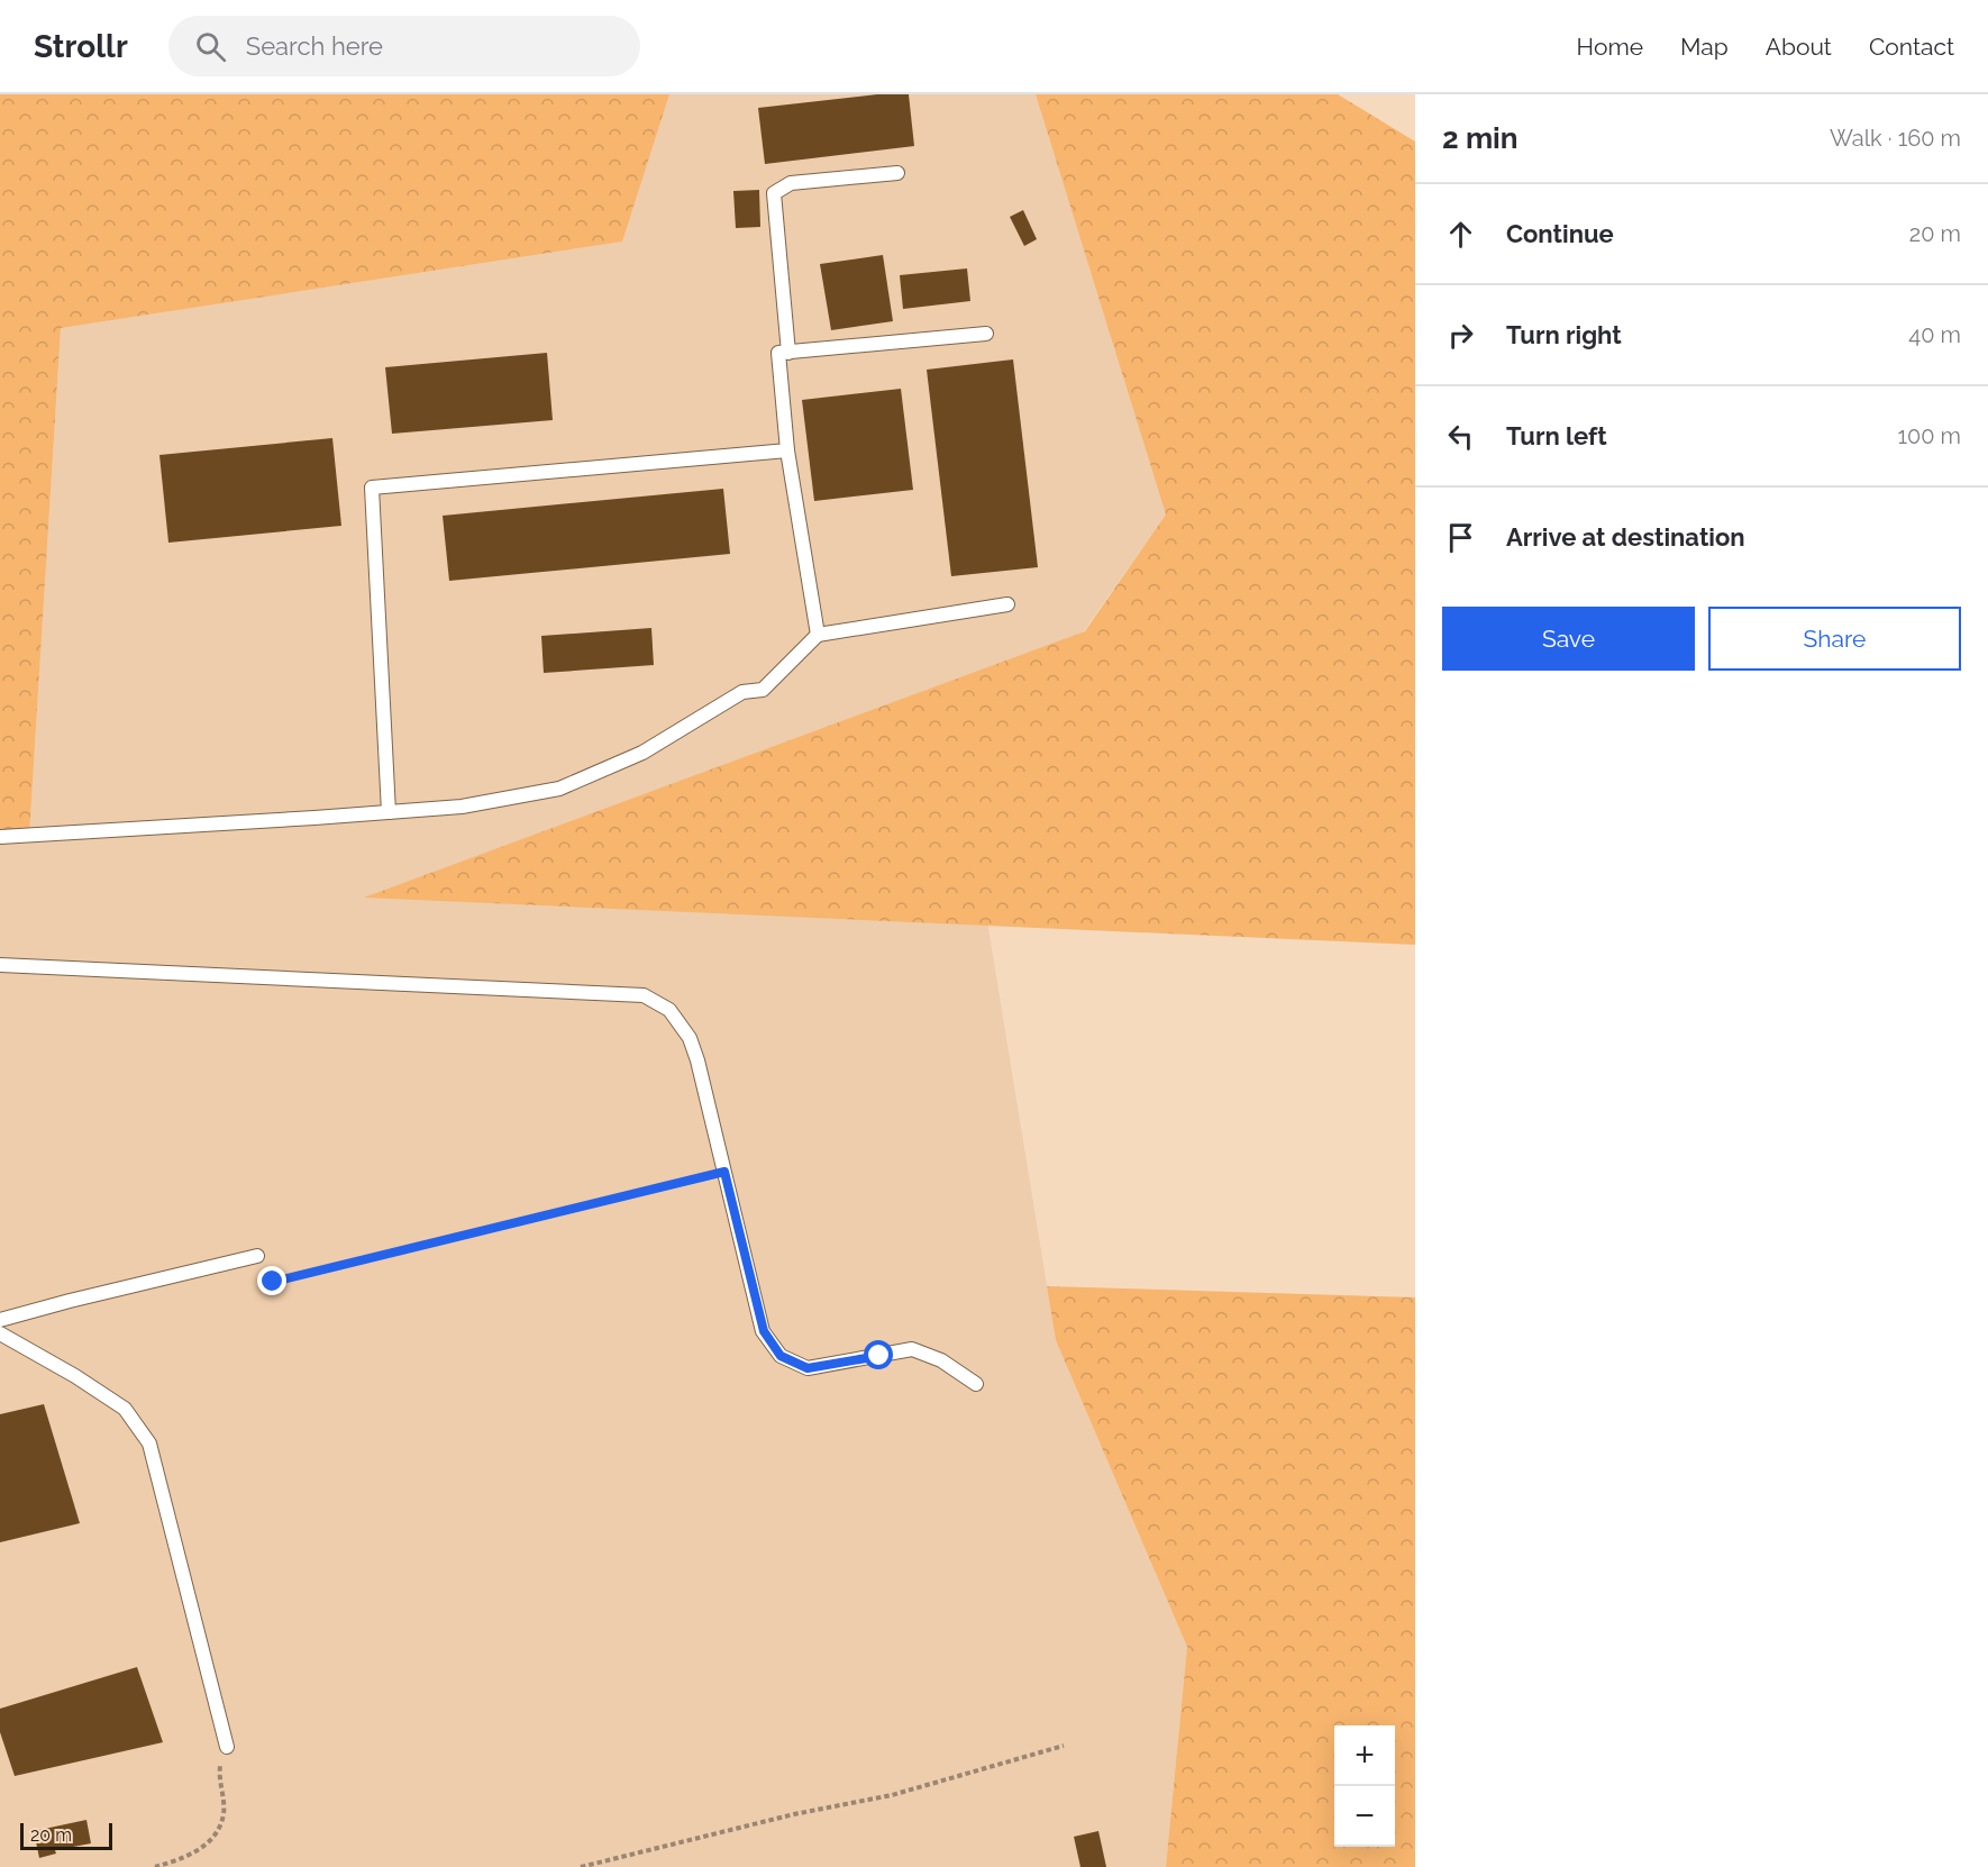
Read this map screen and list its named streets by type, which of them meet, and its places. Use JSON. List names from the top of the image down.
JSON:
{
  "scale_bar": "20 m",
  "page": {
    "header": "Strollr",
    "search": "Search here",
    "nav": [
      "Home",
      "Map",
      "About",
      "Contact"
    ],
    "heading": ["2 min", "Walk · 160 m"],
    "list": [
      ["Continue", "20 m"],
      ["Turn right", "40 m"],
      ["Turn left", "100 m"],
      "Arrive at destination"
    ],
    "buttons": ["Save", "Share"],
    "map_buttons": ["+", "−"],
    "scale": "20 m"
  }
}
